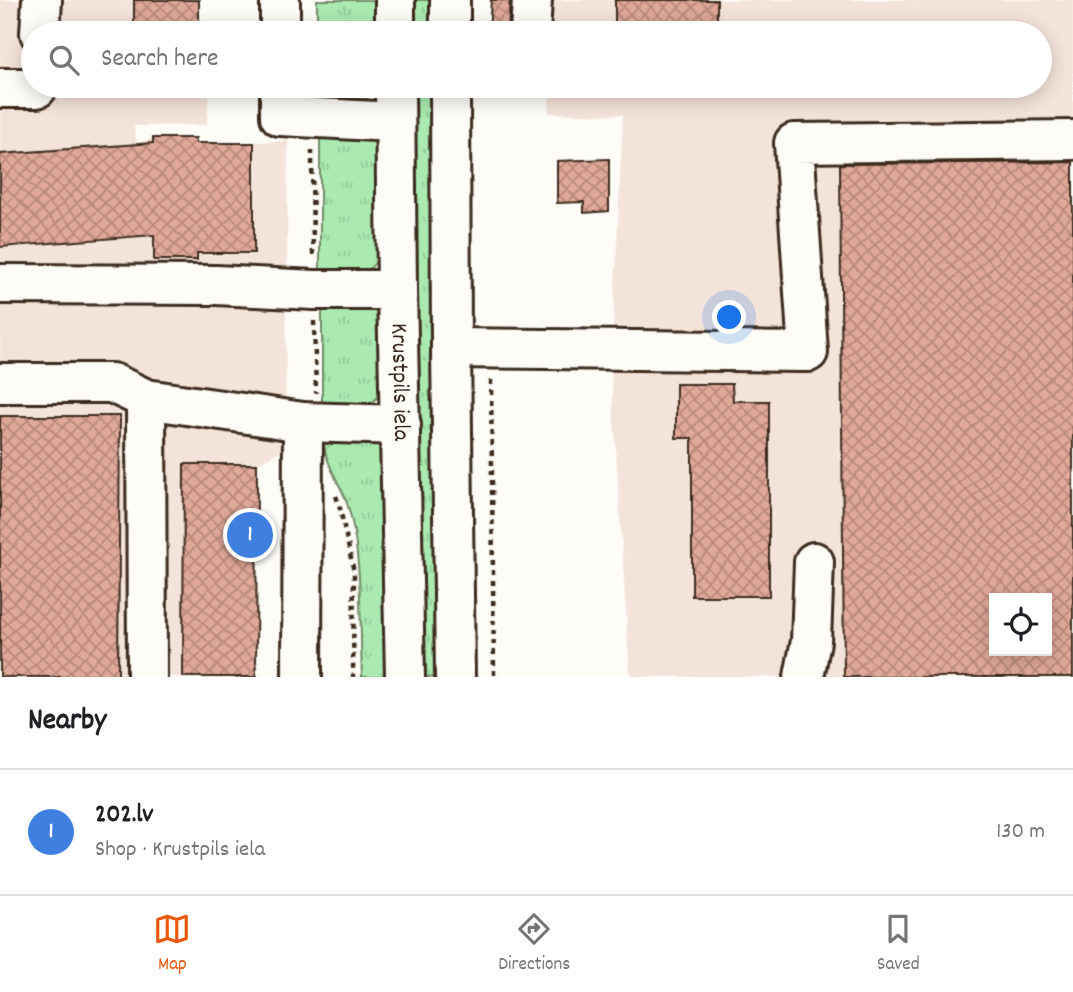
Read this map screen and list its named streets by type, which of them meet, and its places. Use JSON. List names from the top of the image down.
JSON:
{
  "streets": {
    "main road": ["Krustpils iela"]
  },
  "page": {
    "search": "Search here",
    "pins": "1",
    "heading": "Nearby",
    "list": [
      {
        "mark": "1",
        "name": "202.lv",
        "note": "Shop · Krustpils iela",
        "value": "130 m"
      }
    ],
    "nav": ["Map", "Directions", "Saved"]
  }
}
